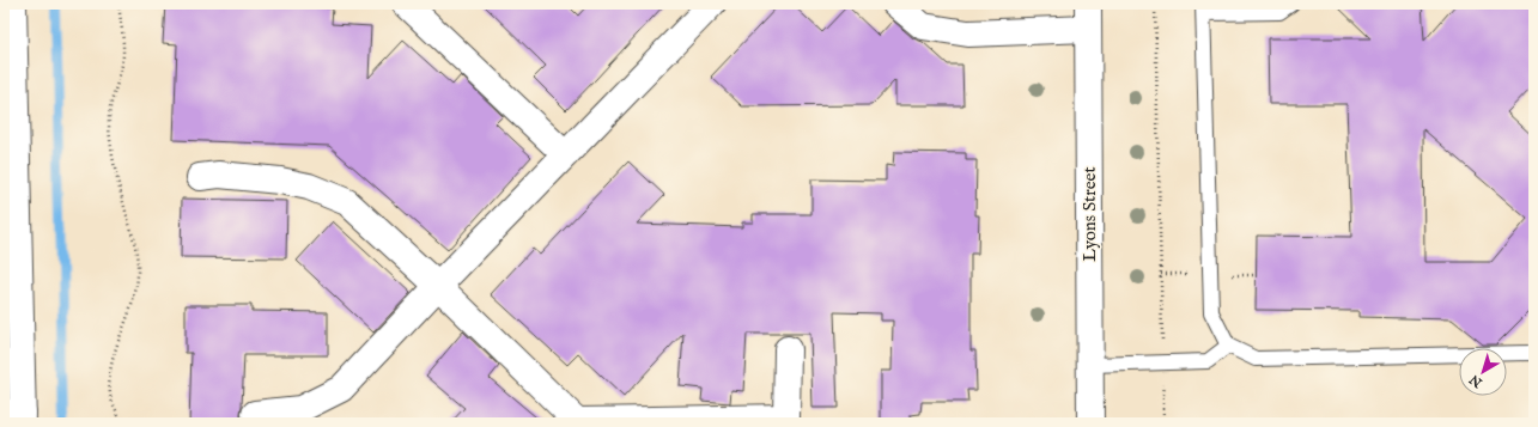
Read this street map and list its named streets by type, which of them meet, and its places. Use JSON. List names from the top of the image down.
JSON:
{
  "streets": {
    "street": ["Lyons Street"]
  },
  "north": "bottom left"
}
